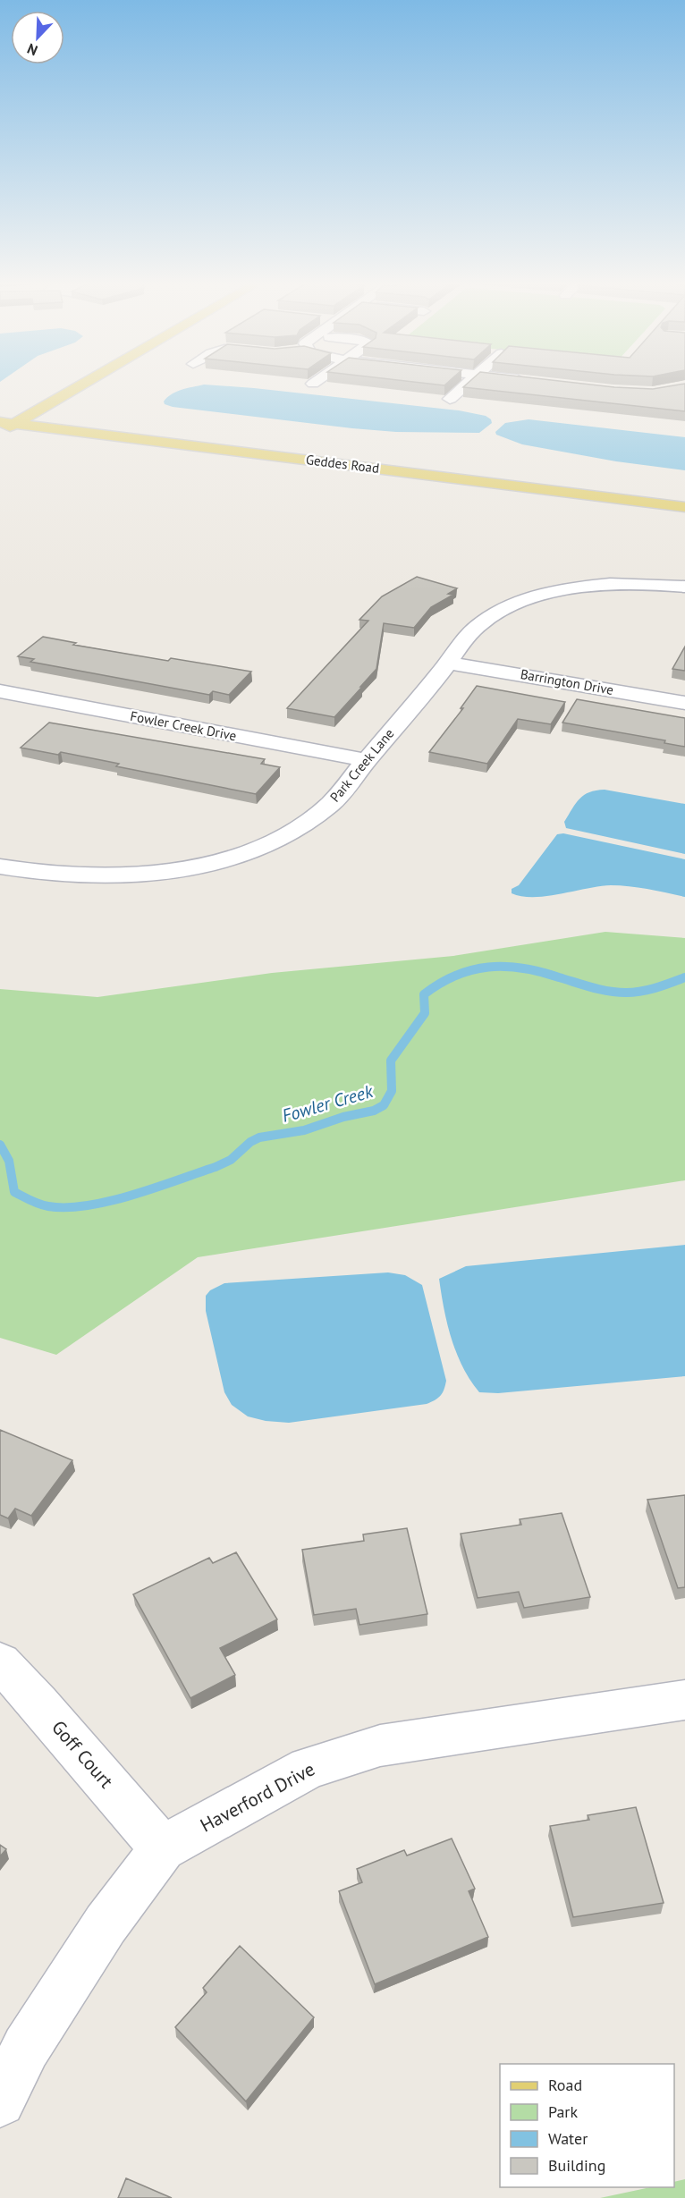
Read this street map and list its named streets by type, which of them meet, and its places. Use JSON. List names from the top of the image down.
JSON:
{
  "streets": {
    "main road": ["Geddes Road"],
    "street": [
      "Barrington Drive",
      "Fowler Creek Drive",
      "Park Creek Lane",
      "Goff Court",
      "Haverford Drive"
    ]
  },
  "crossings": [
    ["Barrington Drive", "Park Creek Lane"],
    ["Fowler Creek Drive", "Park Creek Lane"],
    ["Goff Court", "Haverford Drive"]
  ],
  "water": ["Fowler Creek"],
  "legend": [
    "Road",
    "Park",
    "Water",
    "Building"
  ],
  "north": "bottom left"
}
